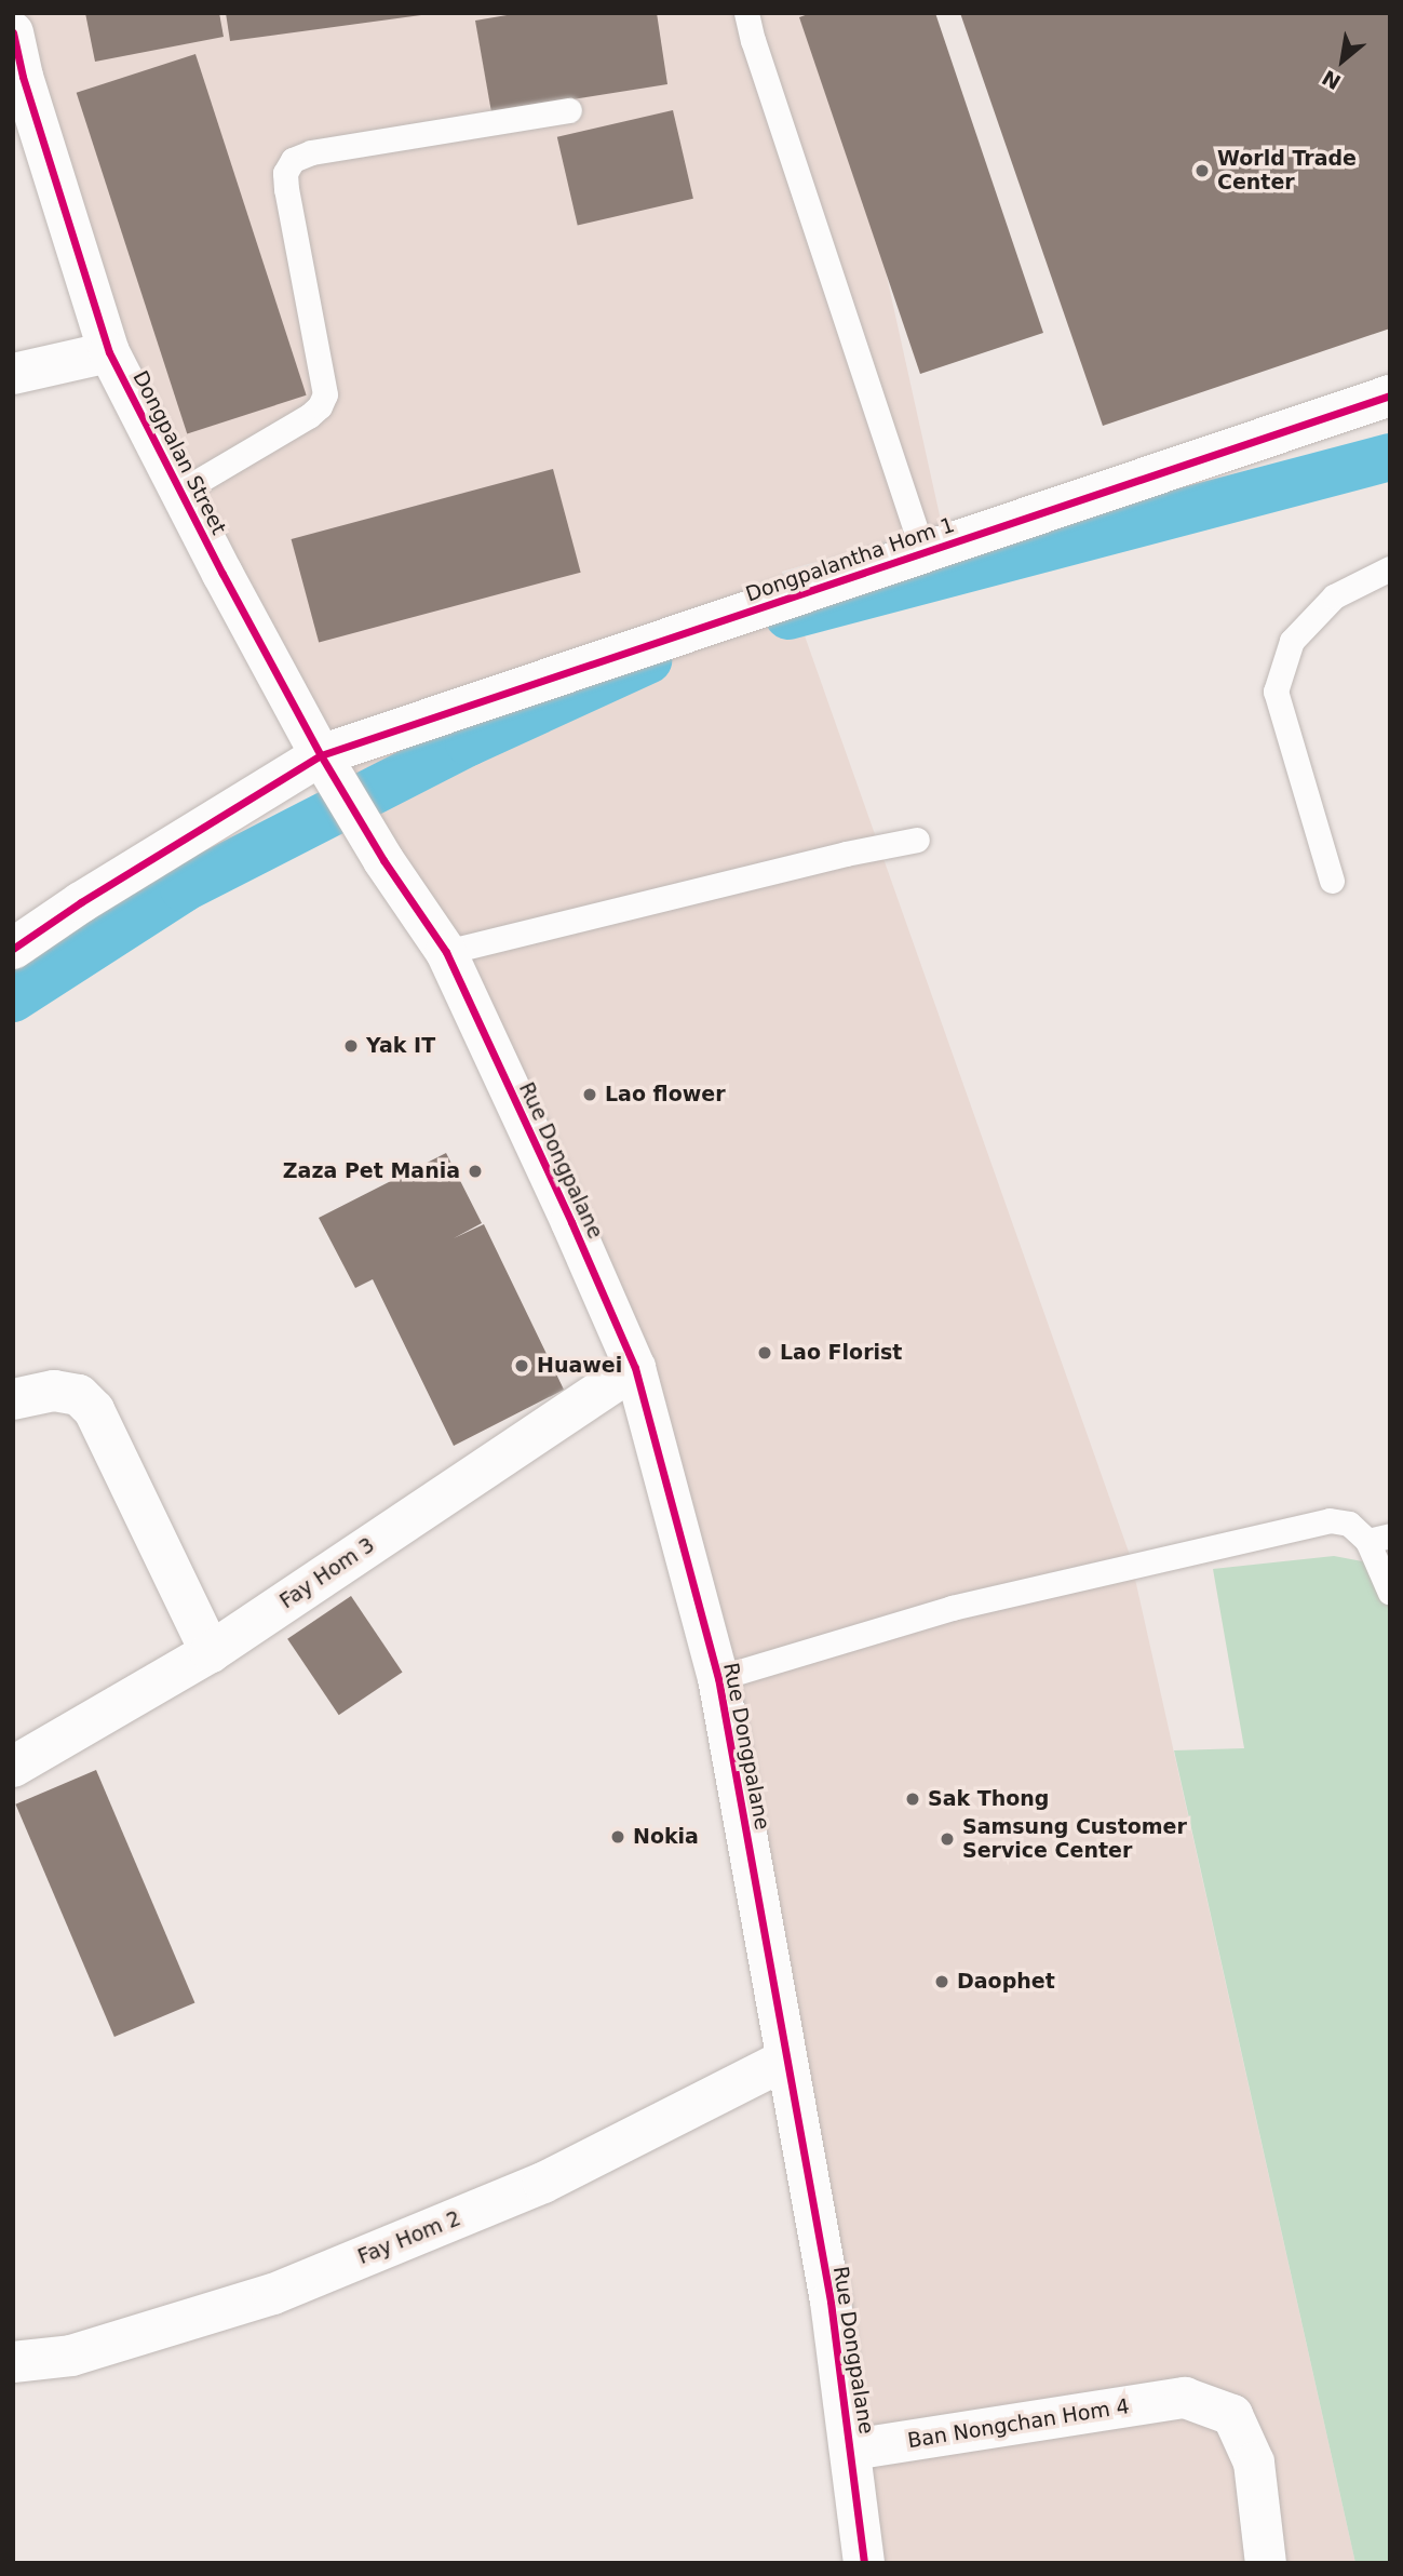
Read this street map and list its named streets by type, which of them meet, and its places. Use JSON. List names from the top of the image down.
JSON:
{
  "streets": {
    "street": [
      "Dongpalan Street",
      "Dongpalantha Hom 1",
      "Rue Dongpalane",
      "Fay Hom 3",
      "Fay Hom 2",
      "Ban Nongchan Hom 4"
    ]
  },
  "crossings": [
    ["Dongpalan Street", "Dongpalantha Hom 1"],
    ["Dongpalan Street", "Rue Dongpalane"],
    ["Rue Dongpalane", "Fay Hom 3"],
    ["Rue Dongpalane", "Fay Hom 2"],
    ["Rue Dongpalane", "Ban Nongchan Hom 4"]
  ],
  "places": [
    "World Trade Center",
    "Yak IT",
    "Lao flower",
    "Zaza Pet Mania",
    "Lao Florist",
    "Huawei",
    "Sak Thong",
    "Nokia",
    "Samsung Customer Service Center",
    "Daophet"
  ],
  "north": "bottom left"
}
